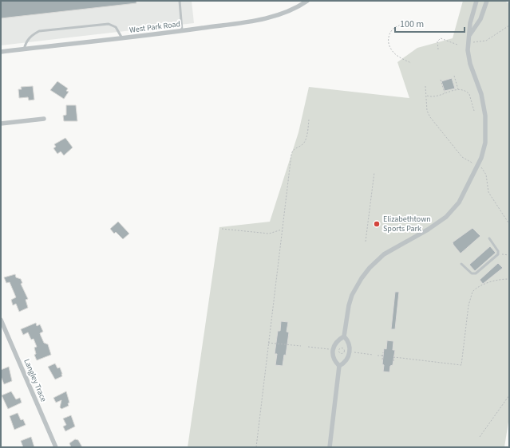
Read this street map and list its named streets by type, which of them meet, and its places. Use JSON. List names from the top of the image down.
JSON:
{
  "streets": {
    "street": ["West Park Road", "Langley Trace"]
  },
  "places": ["Elizabethtown Sports Park"],
  "scale_bar": "100 m"
}
